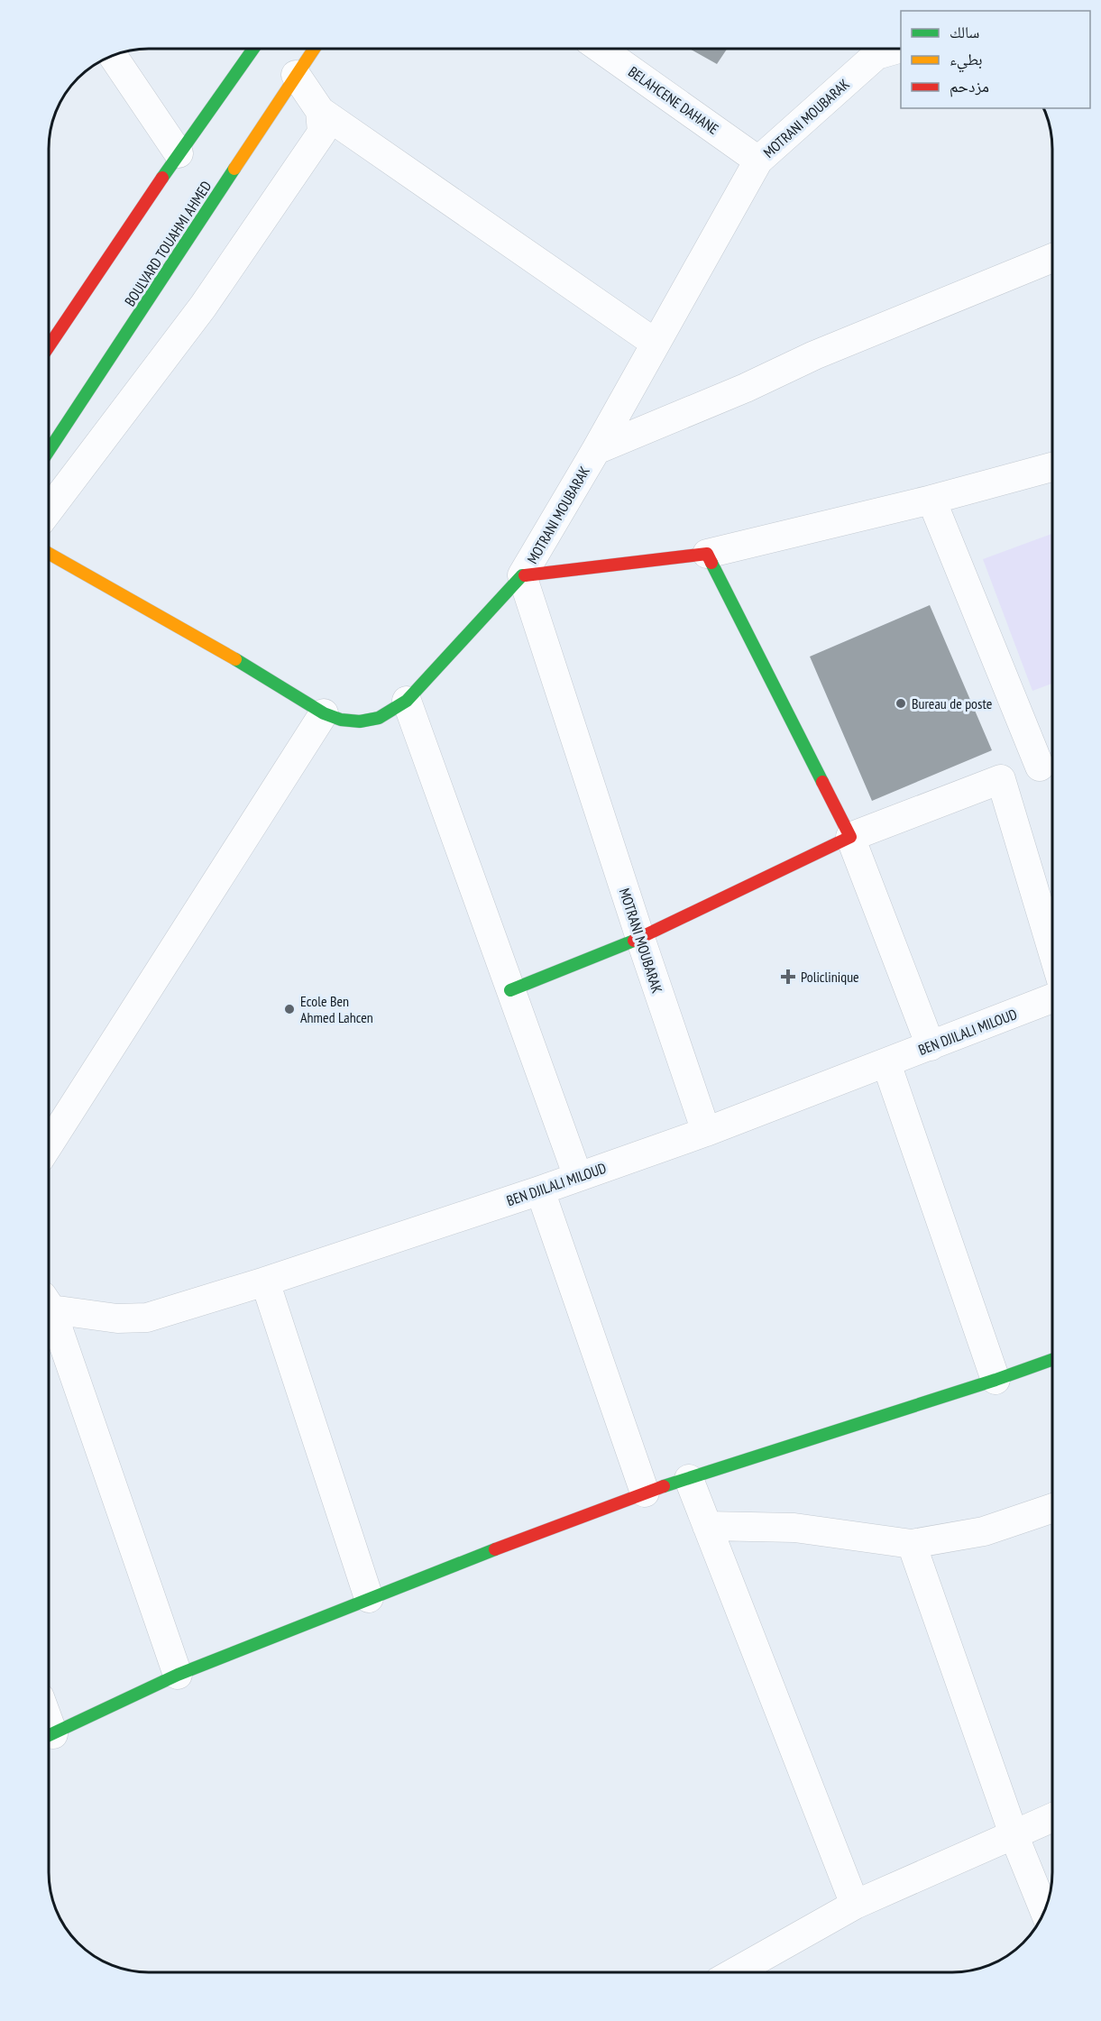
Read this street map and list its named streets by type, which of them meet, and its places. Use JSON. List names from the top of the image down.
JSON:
{
  "streets": {
    "street": [
      "BELAHCENE DAHANE",
      "MOTRANI MOUBARAK",
      "BOULVARD TOUAHMI AHMED",
      "BEN DJILALI MILOUD"
    ]
  },
  "crossings": [
    ["BELAHCENE DAHANE", "MOTRANI MOUBARAK"],
    ["MOTRANI MOUBARAK", "BEN DJILALI MILOUD"]
  ],
  "places": {
    "other": ["Bureau de poste", "Ecole Ben Ahmed Lahcen"],
    "health": ["Policlinique"]
  },
  "legend": ["سالك", "بطيء", "مزدحم"]
}
